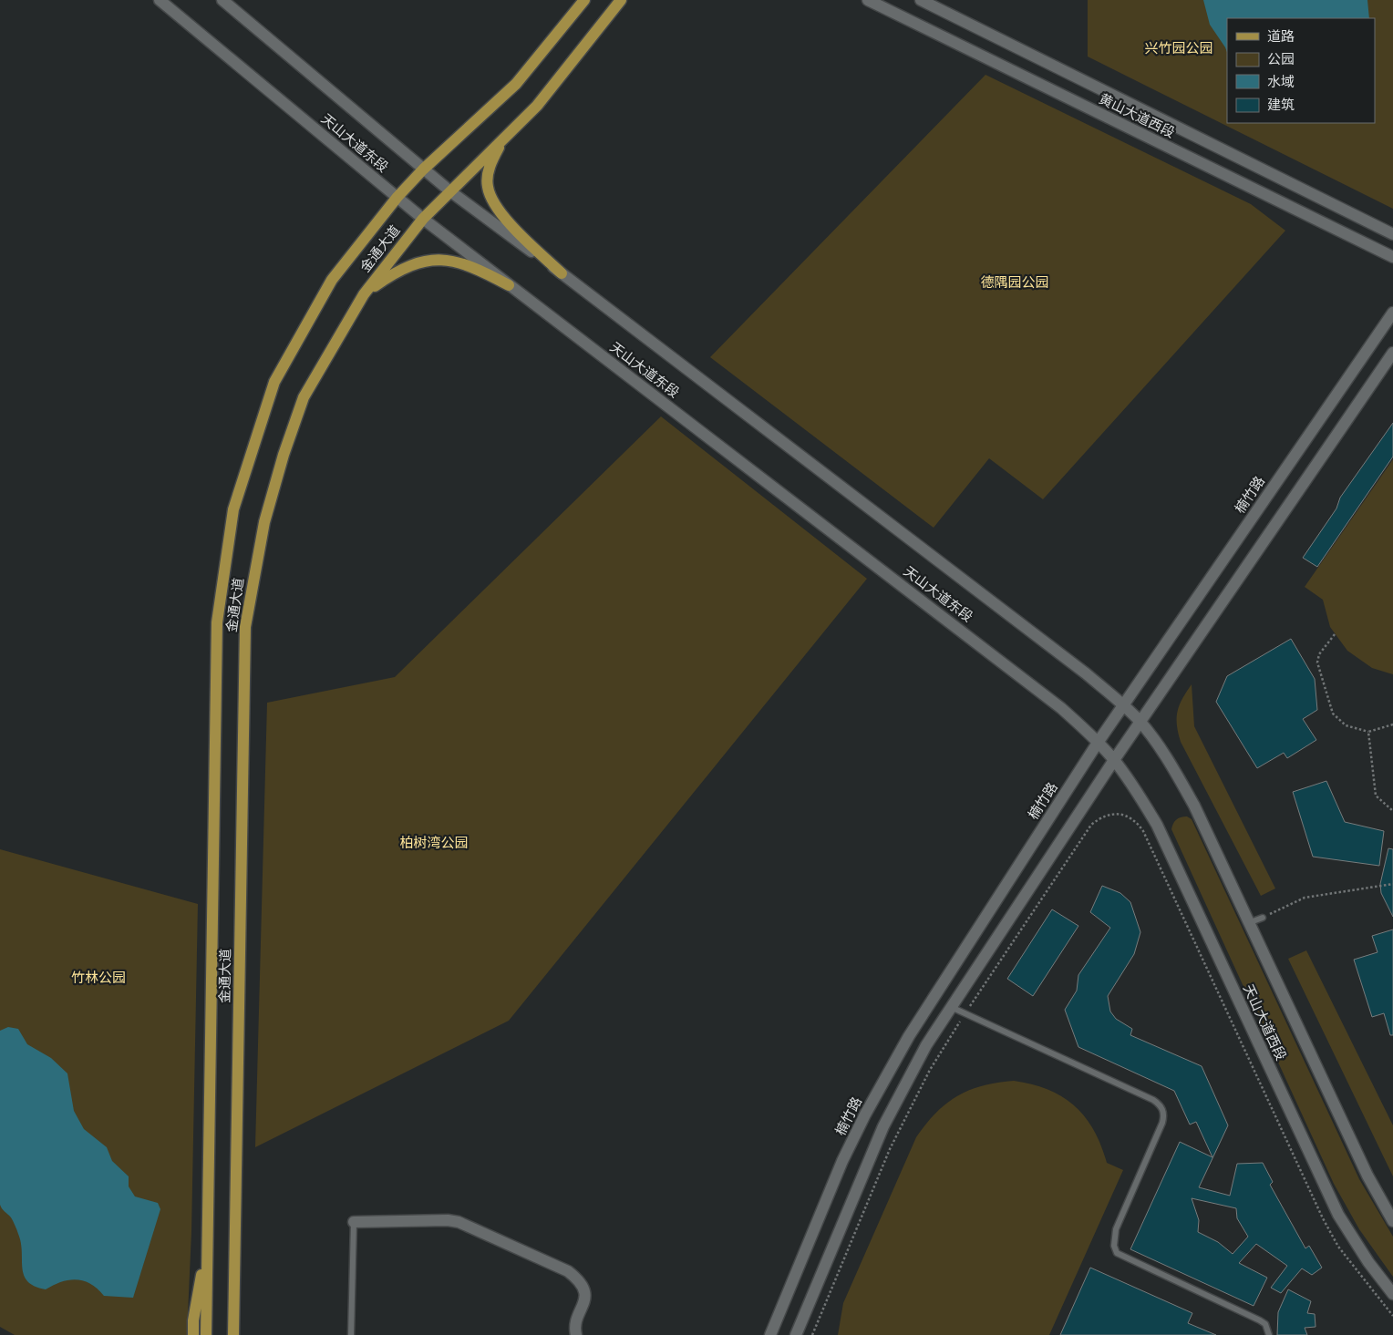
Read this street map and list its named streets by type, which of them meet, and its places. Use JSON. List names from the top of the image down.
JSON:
{
  "streets": {
    "main road": [
      "黄山大道西段",
      "天山大道东段",
      "金通大道",
      "楠竹路",
      "天山大道西段"
    ]
  },
  "crossings": [
    ["天山大道东段", "金通大道"],
    ["天山大道东段", "楠竹路"],
    ["天山大道东段", "天山大道西段"]
  ],
  "parks": [
    "兴竹园公园",
    "德隅园公园",
    "柏树湾公园",
    "竹林公园"
  ],
  "legend": [
    "道路",
    "公园",
    "水域",
    "建筑"
  ]
}
